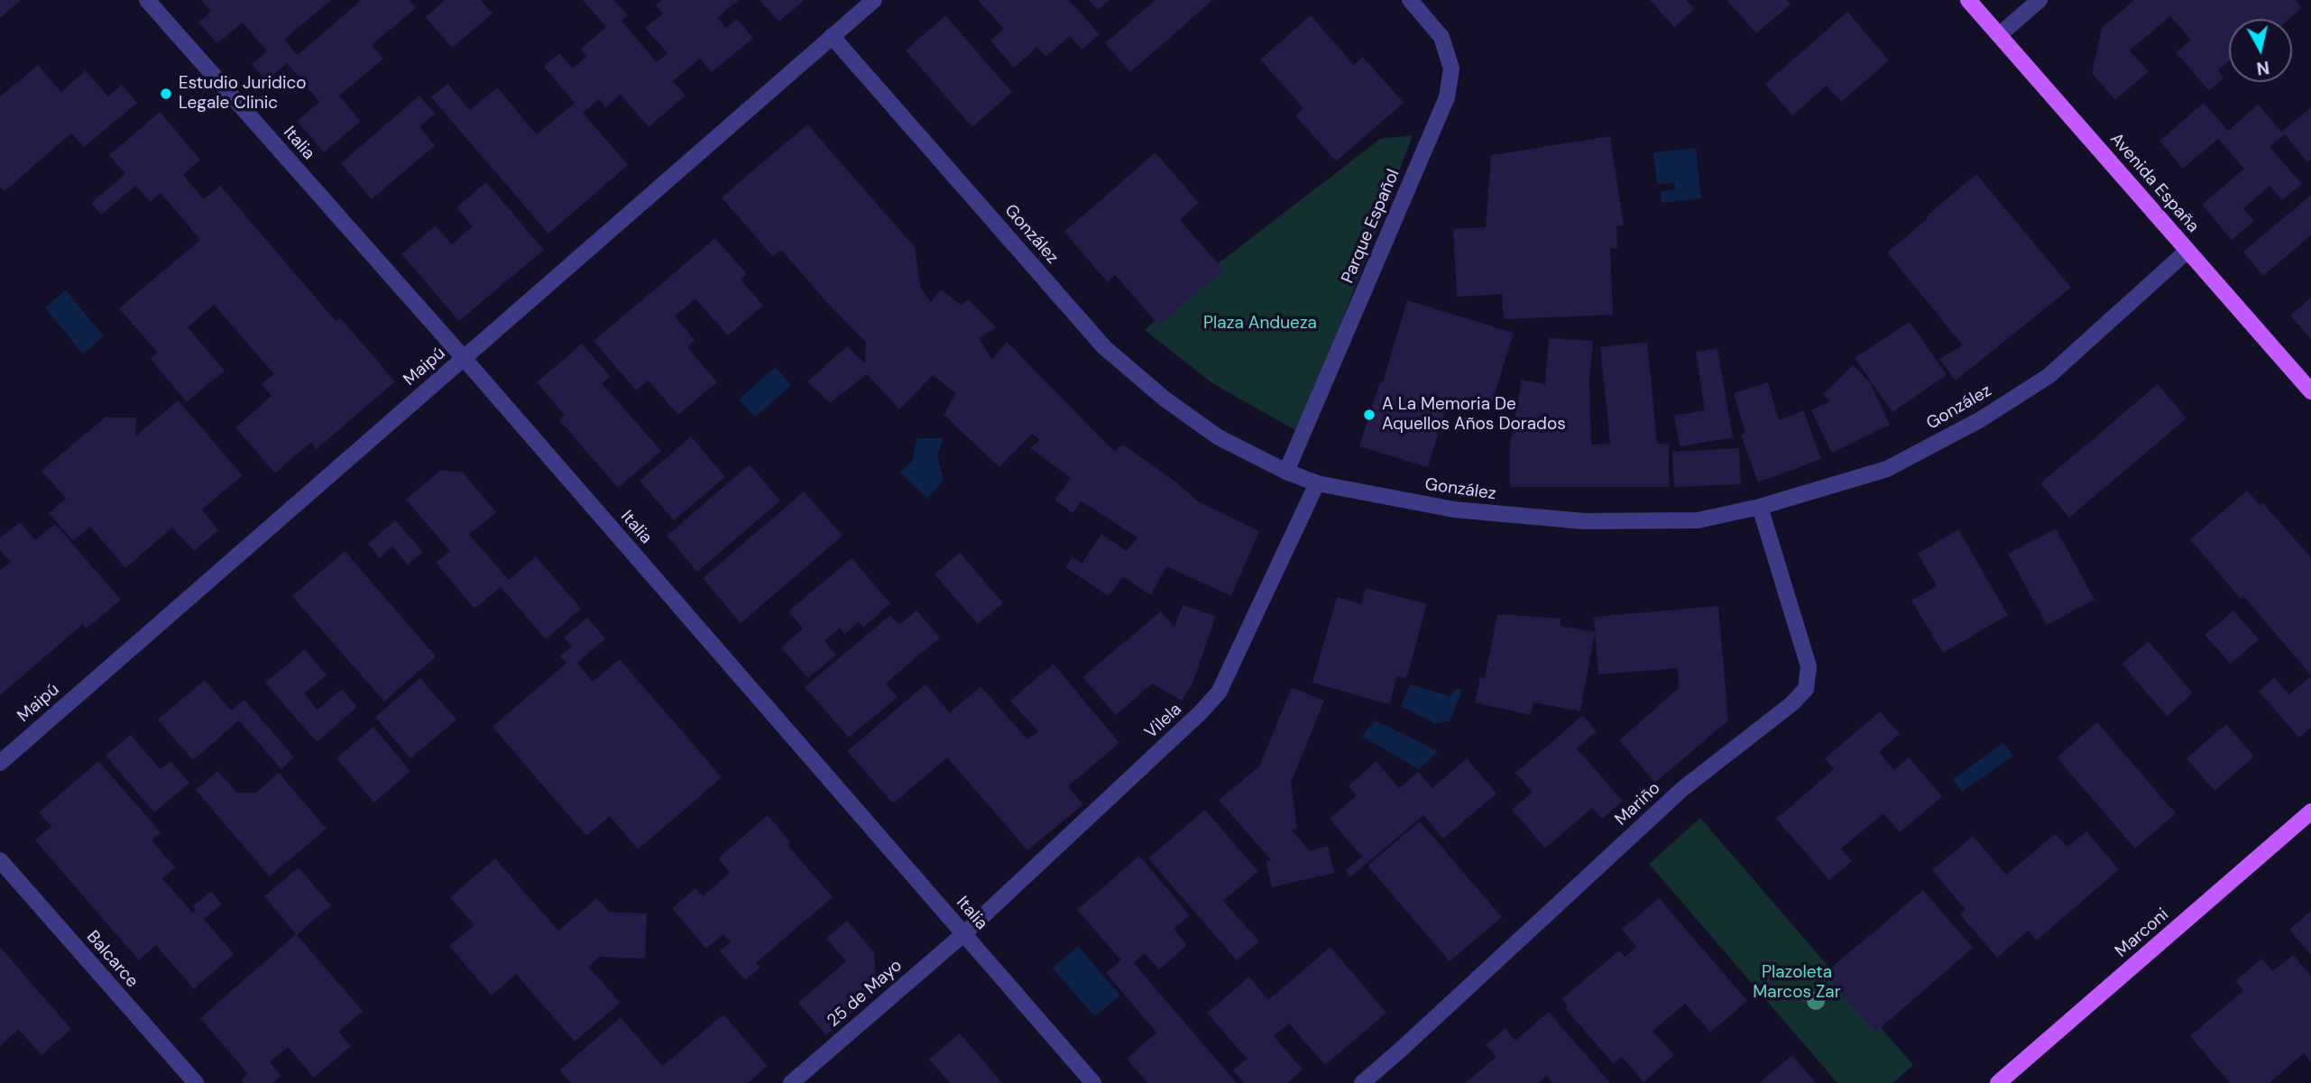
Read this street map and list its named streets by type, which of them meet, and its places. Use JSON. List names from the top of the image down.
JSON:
{
  "streets": {
    "main road": ["Avenida España", "Marconi"],
    "street": [
      "Italia",
      "Parque Español",
      "González",
      "Maipú",
      "Vilela",
      "Mariño",
      "Balcarce",
      "25 de Mayo"
    ]
  },
  "crossings": [
    ["Italia", "Maipú"],
    ["Italia", "Vilela"],
    ["Italia", "25 de Mayo"],
    ["Avenida España", "González"],
    ["Parque Español", "González"],
    ["González", "Maipú"],
    ["González", "Vilela"],
    ["González", "Mariño"],
    ["Vilela", "25 de Mayo"]
  ],
  "parks": ["Plaza Andueza", "Plazoleta Marcos Zar"],
  "places": ["Estudio Juridico Legale Clinic", "A La Memoria De Aquellos Años Dorados"],
  "north": "bottom"
}
